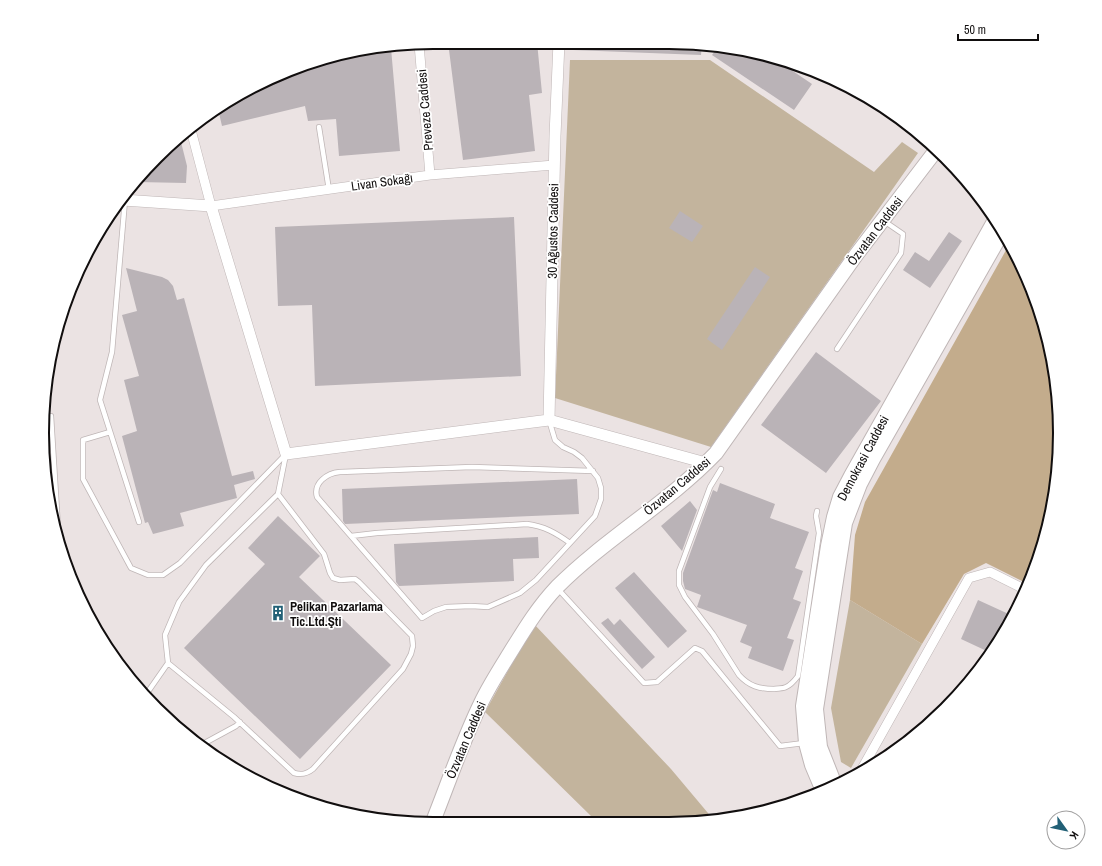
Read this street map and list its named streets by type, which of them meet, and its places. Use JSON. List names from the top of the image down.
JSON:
{
  "streets": {
    "main road": ["Özvatan Caddesi", "Demokrasi Caddesi"],
    "street": ["Preveze Caddesi", "Livan Sokağı", "30 Ağustos Caddesi"]
  },
  "crossings": [
    ["Preveze Caddesi", "Livan Sokağı"],
    ["Livan Sokağı", "30 Ağustos Caddesi"]
  ],
  "places": {
    "building": ["Pelikan Pazarlama Tic.Ltd.Şti"]
  },
  "scale_bar": "50 m",
  "north": "bottom right"
}
